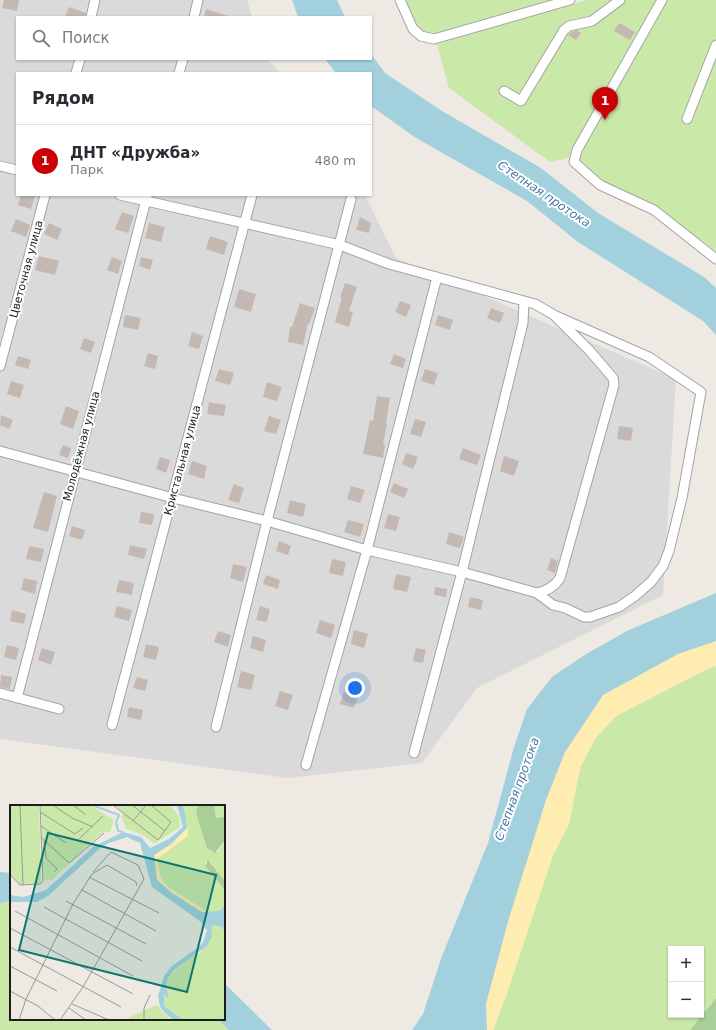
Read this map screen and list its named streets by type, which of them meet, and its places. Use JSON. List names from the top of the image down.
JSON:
{
  "streets": {
    "street": ["Цветочная улица", "Молодёжная улица", "Кристальная улица"]
  },
  "water": ["Степная протока"],
  "page": {
    "search": "Поиск",
    "heading": "Рядом",
    "pins": "1",
    "list": [
      {
        "mark": "1",
        "name": "ДНТ «Дружба»",
        "note": "Парк",
        "value": "480 m"
      }
    ],
    "map_buttons": ["+", "−"]
  }
}
